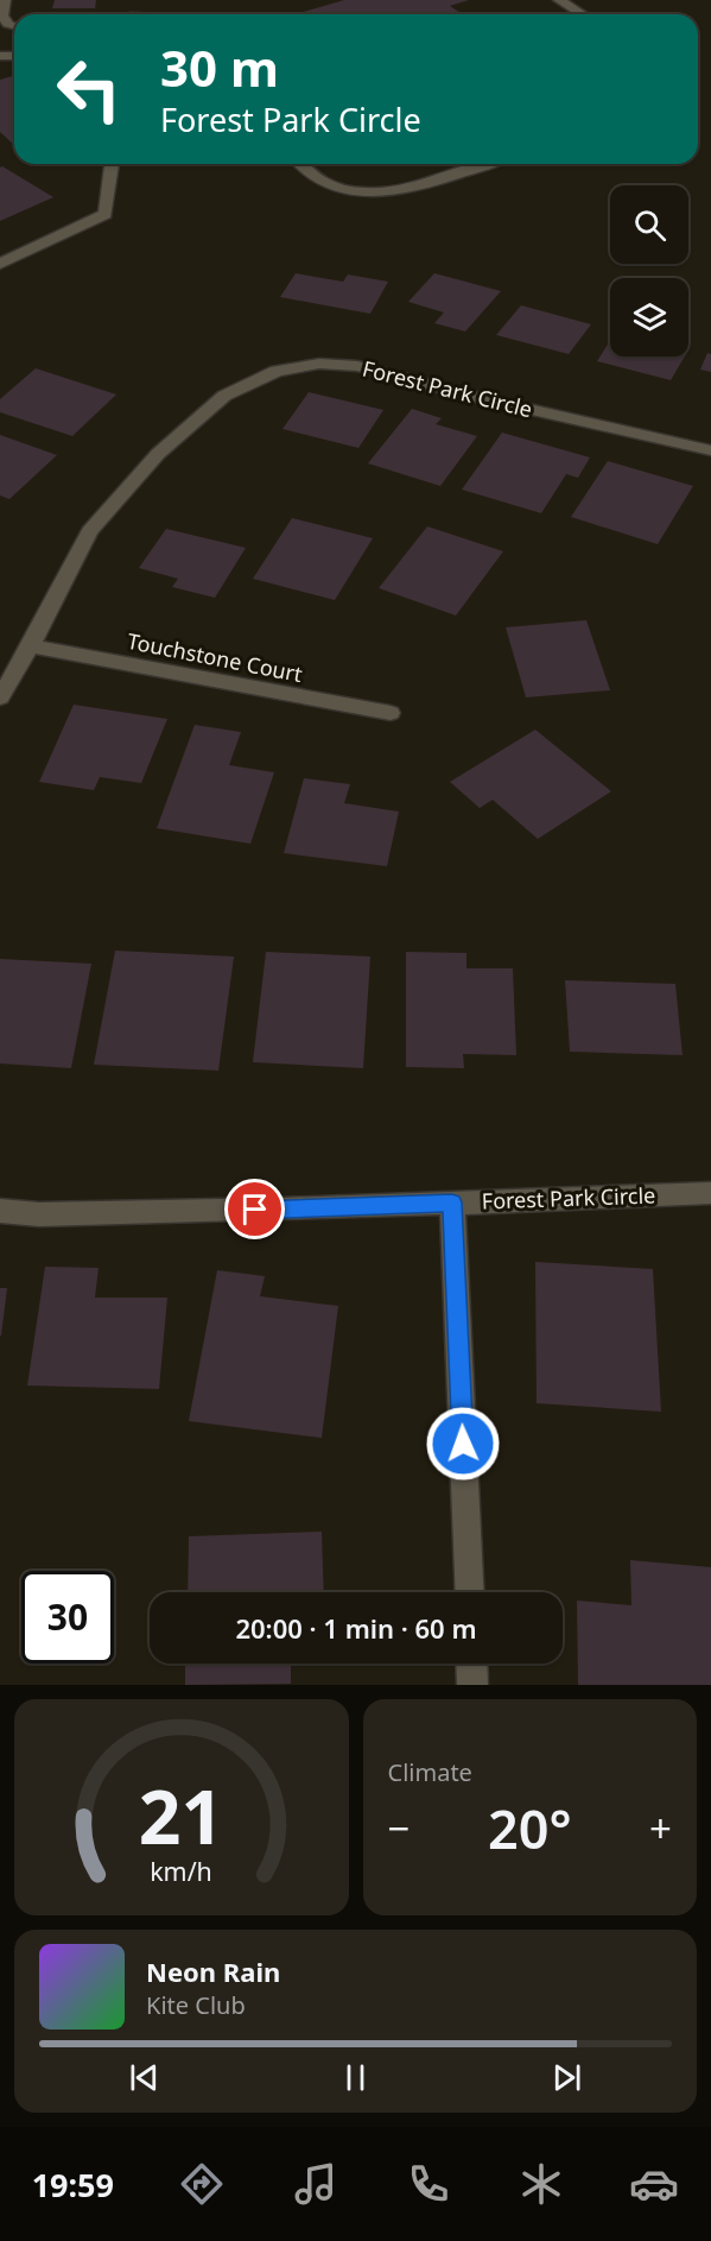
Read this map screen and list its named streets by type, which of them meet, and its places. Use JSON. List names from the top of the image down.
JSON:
{
  "streets": {
    "street": ["Forest Park Circle", "Touchstone Court"]
  },
  "crossings": [
    ["Forest Park Circle", "Touchstone Court"]
  ],
  "page": {
    "turn": ["30 m", "Forest Park Circle"],
    "limit": "30",
    "trip": "20:00 · 1 min · 60 m",
    "tile": "Climate",
    "heat": ["−", "20°", "+"],
    "song": ["Neon Rain", "Kite Club"],
    "tabs": "19:59",
    "gauge": ["21", "km/h"]
  }
}
